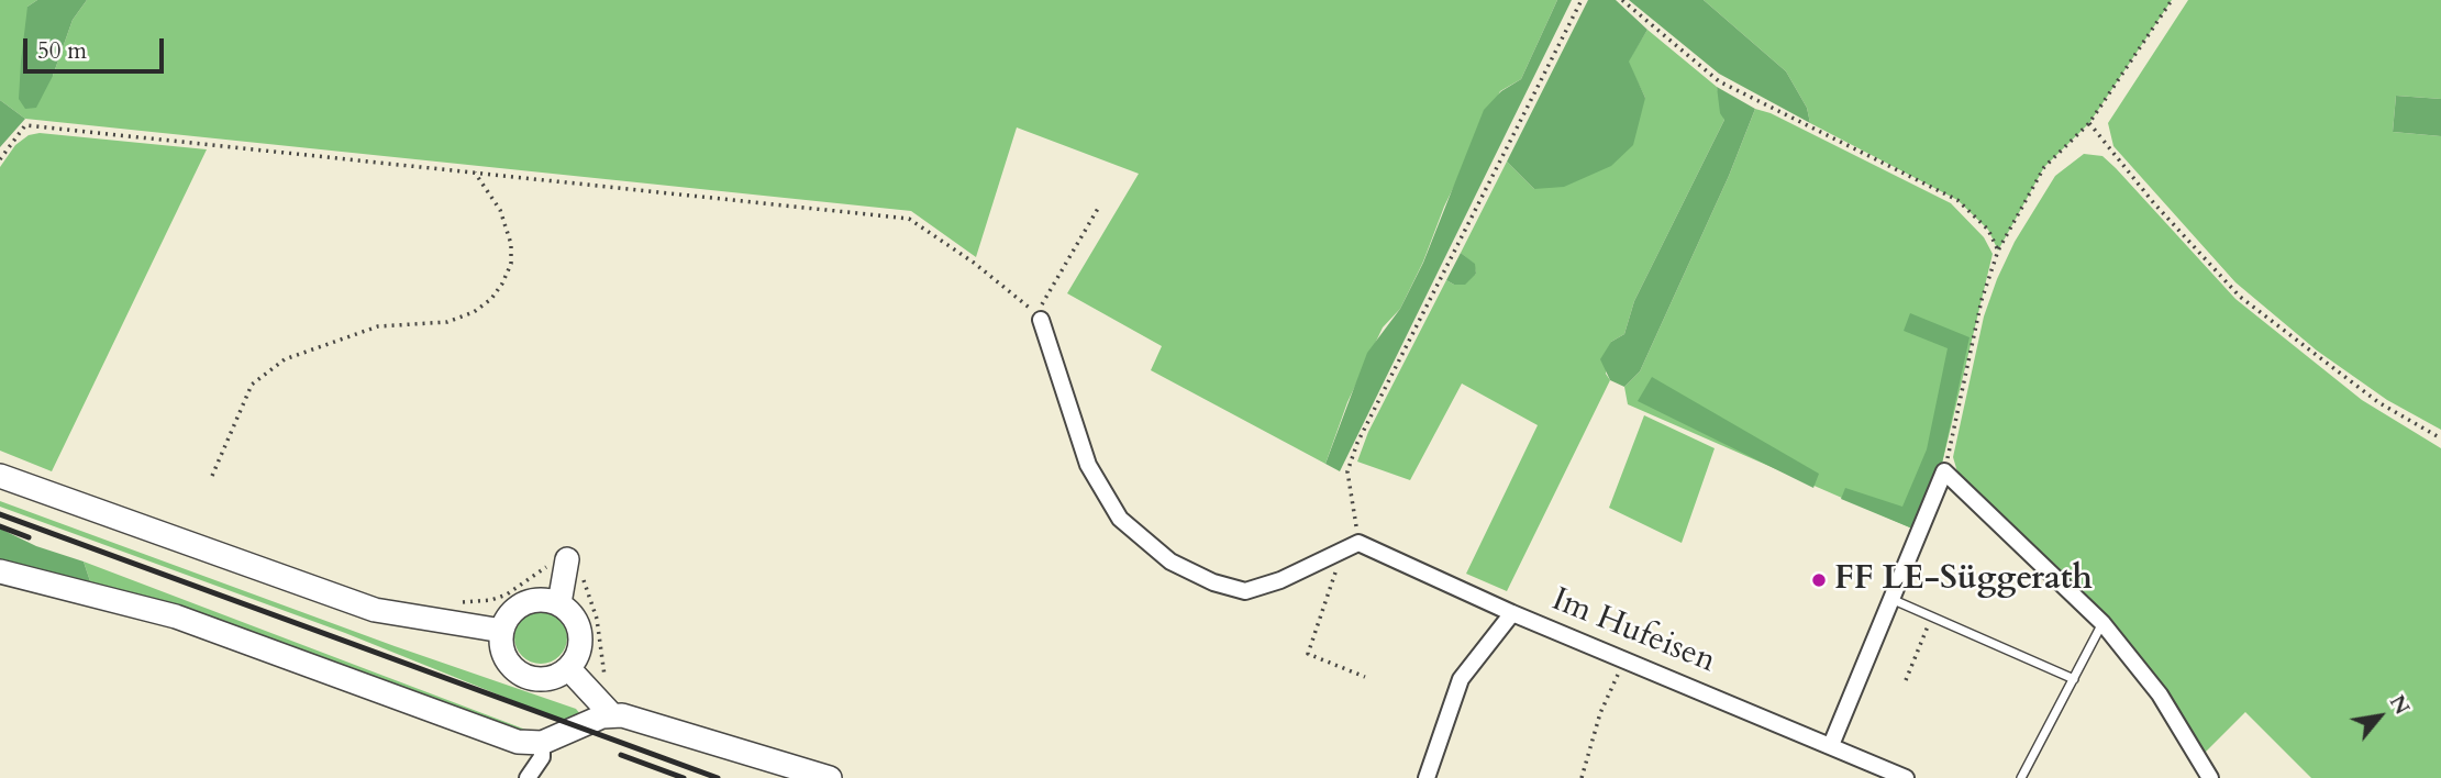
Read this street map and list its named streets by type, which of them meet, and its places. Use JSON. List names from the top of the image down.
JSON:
{
  "streets": {
    "street": ["Im Hufeisen"]
  },
  "places": ["FF LE-Süggerath"],
  "scale_bar": "50 m",
  "north": "top right"
}
